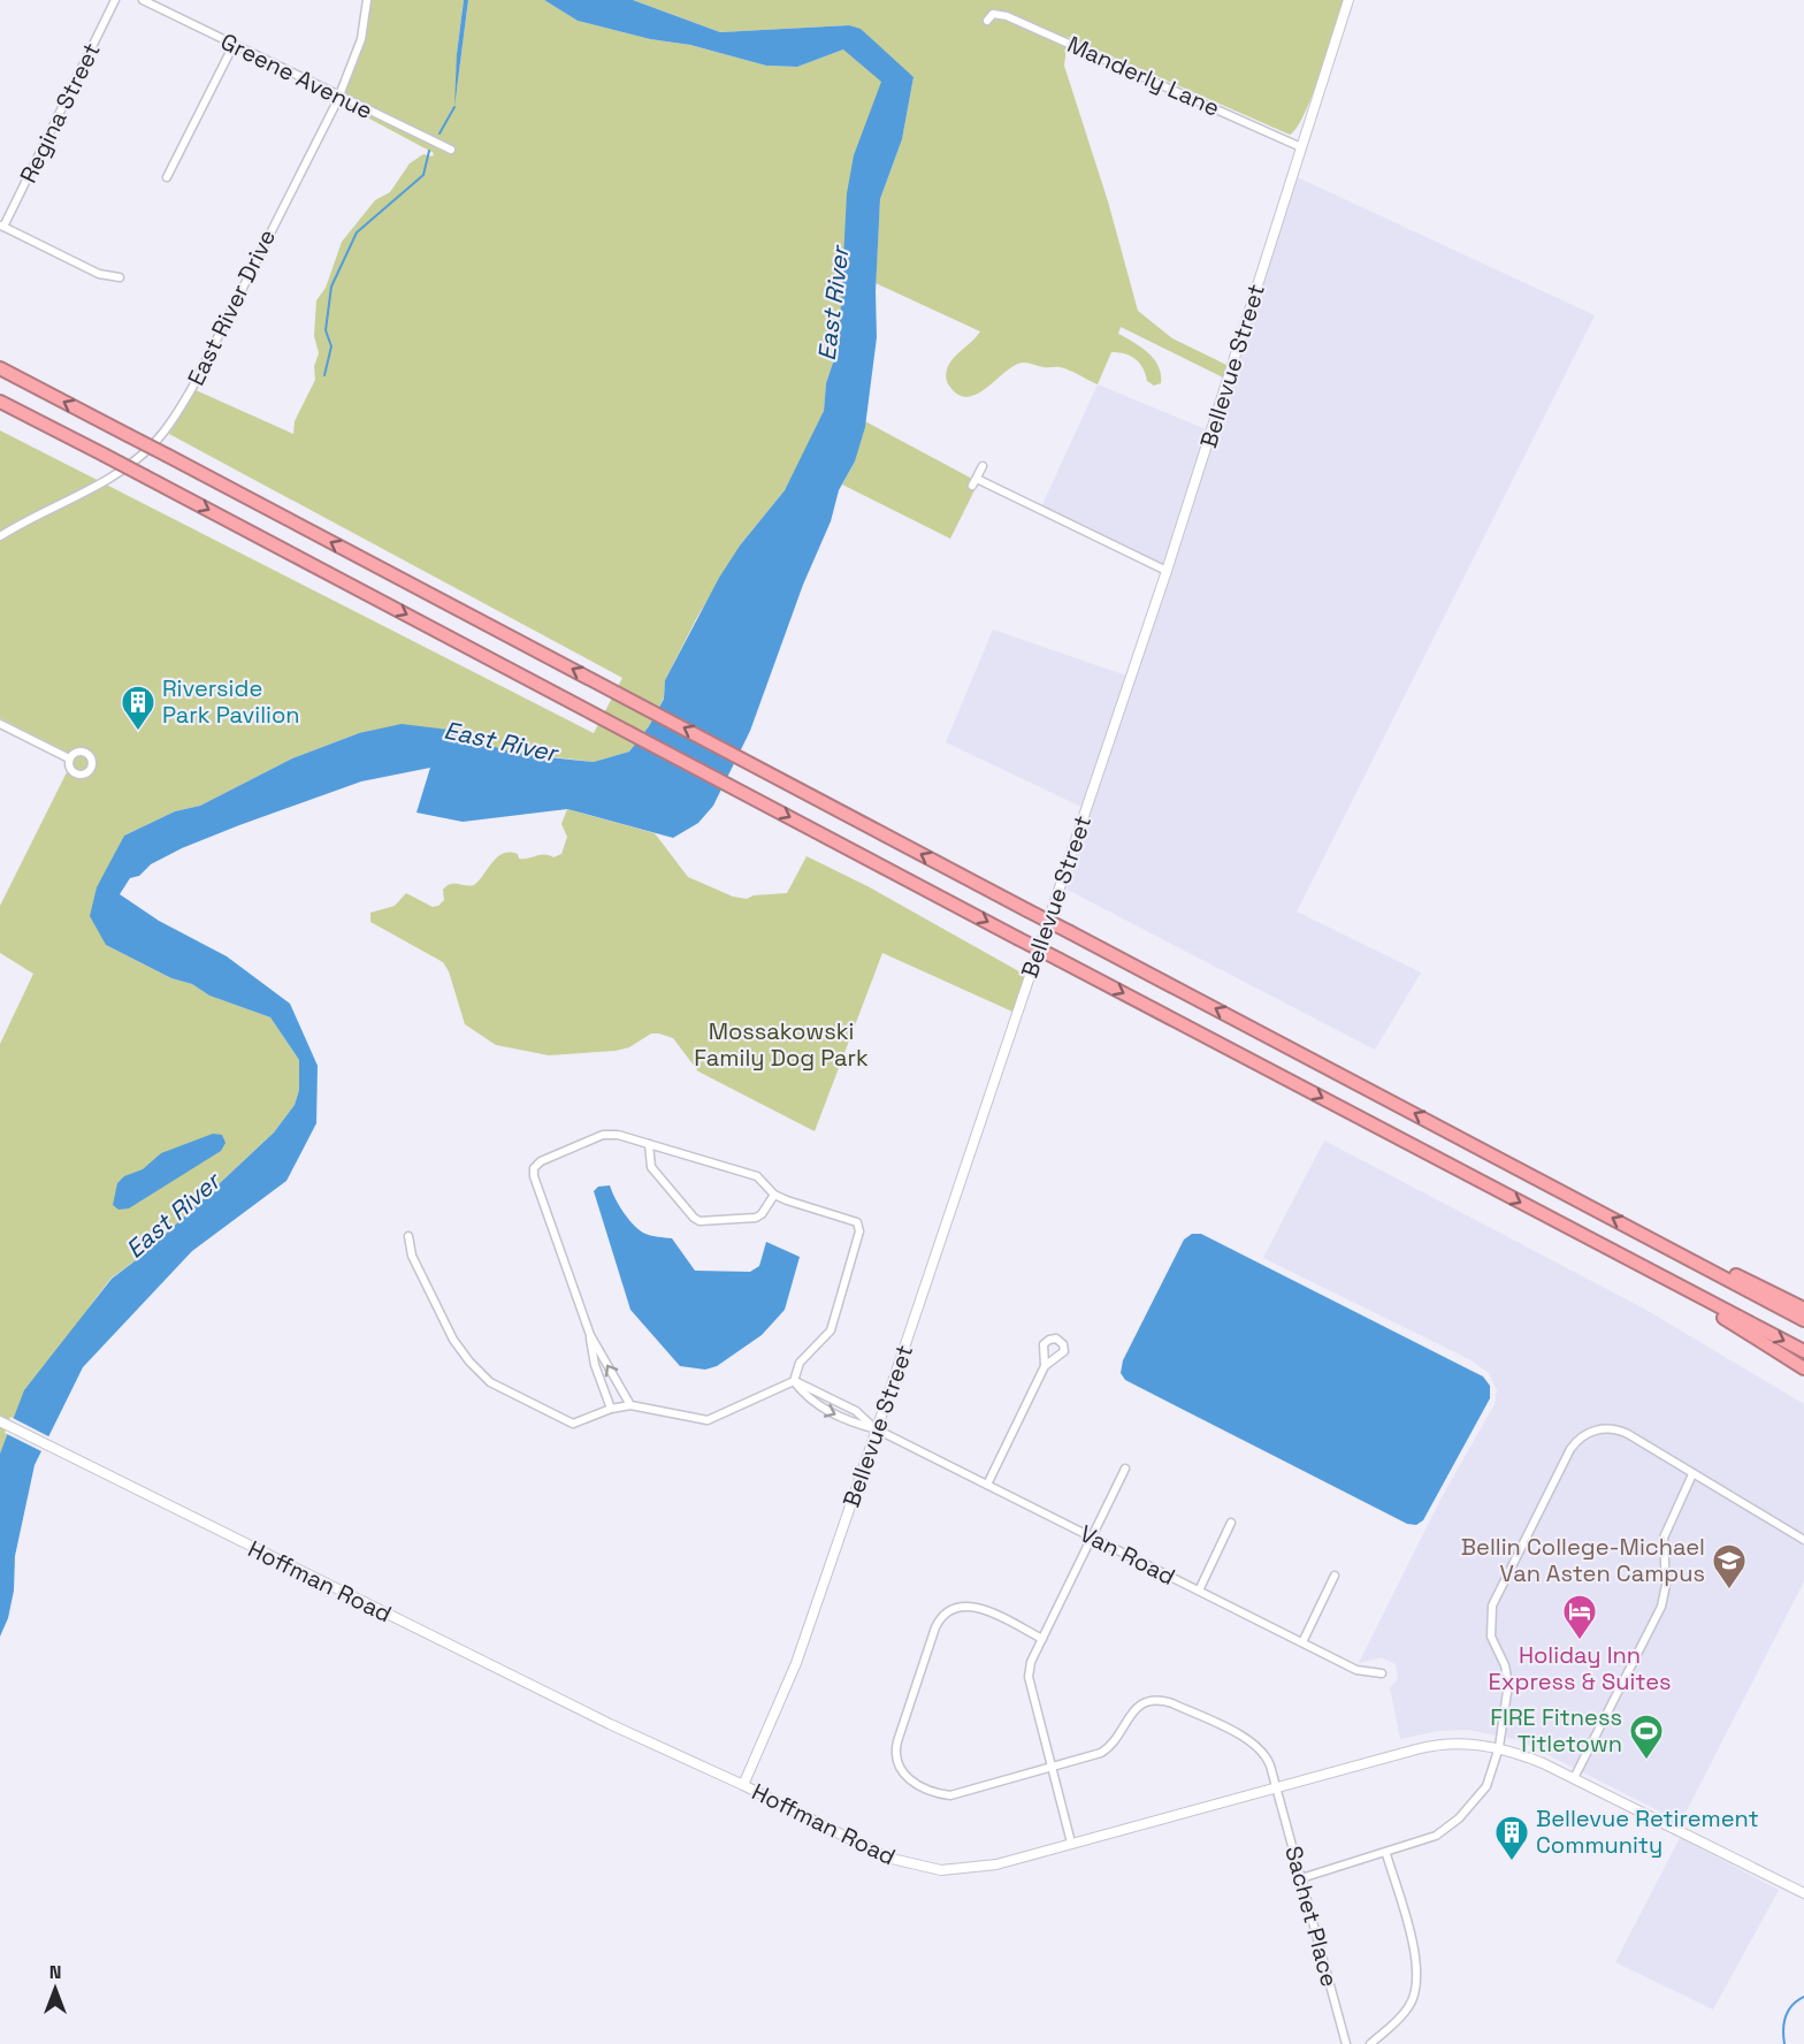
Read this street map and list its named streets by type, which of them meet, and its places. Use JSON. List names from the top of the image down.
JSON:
{
  "streets": {
    "street": [
      "Greene Avenue",
      "Manderly Lane",
      "Regina Street",
      "East River Drive",
      "Bellevue Street",
      "Van Road",
      "Hoffman Road",
      "Sachet Place"
    ]
  },
  "crossings": [
    ["Greene Avenue", "East River Drive"],
    ["Manderly Lane", "Bellevue Street"],
    ["Bellevue Street", "Van Road"],
    ["Bellevue Street", "Hoffman Road"],
    ["Hoffman Road", "Sachet Place"]
  ],
  "water": ["East River"],
  "parks": ["Mossakowski Family Dog Park"],
  "places": {
    "building": ["Riverside Park Pavilion", "Bellevue Retirement Community"],
    "school or university": ["Bellin College-Michael Van Asten Campus"],
    "hotel": ["Holiday Inn Express & Suites"],
    "sports": ["FIRE Fitness Titletown"]
  },
  "north": "top"
}
